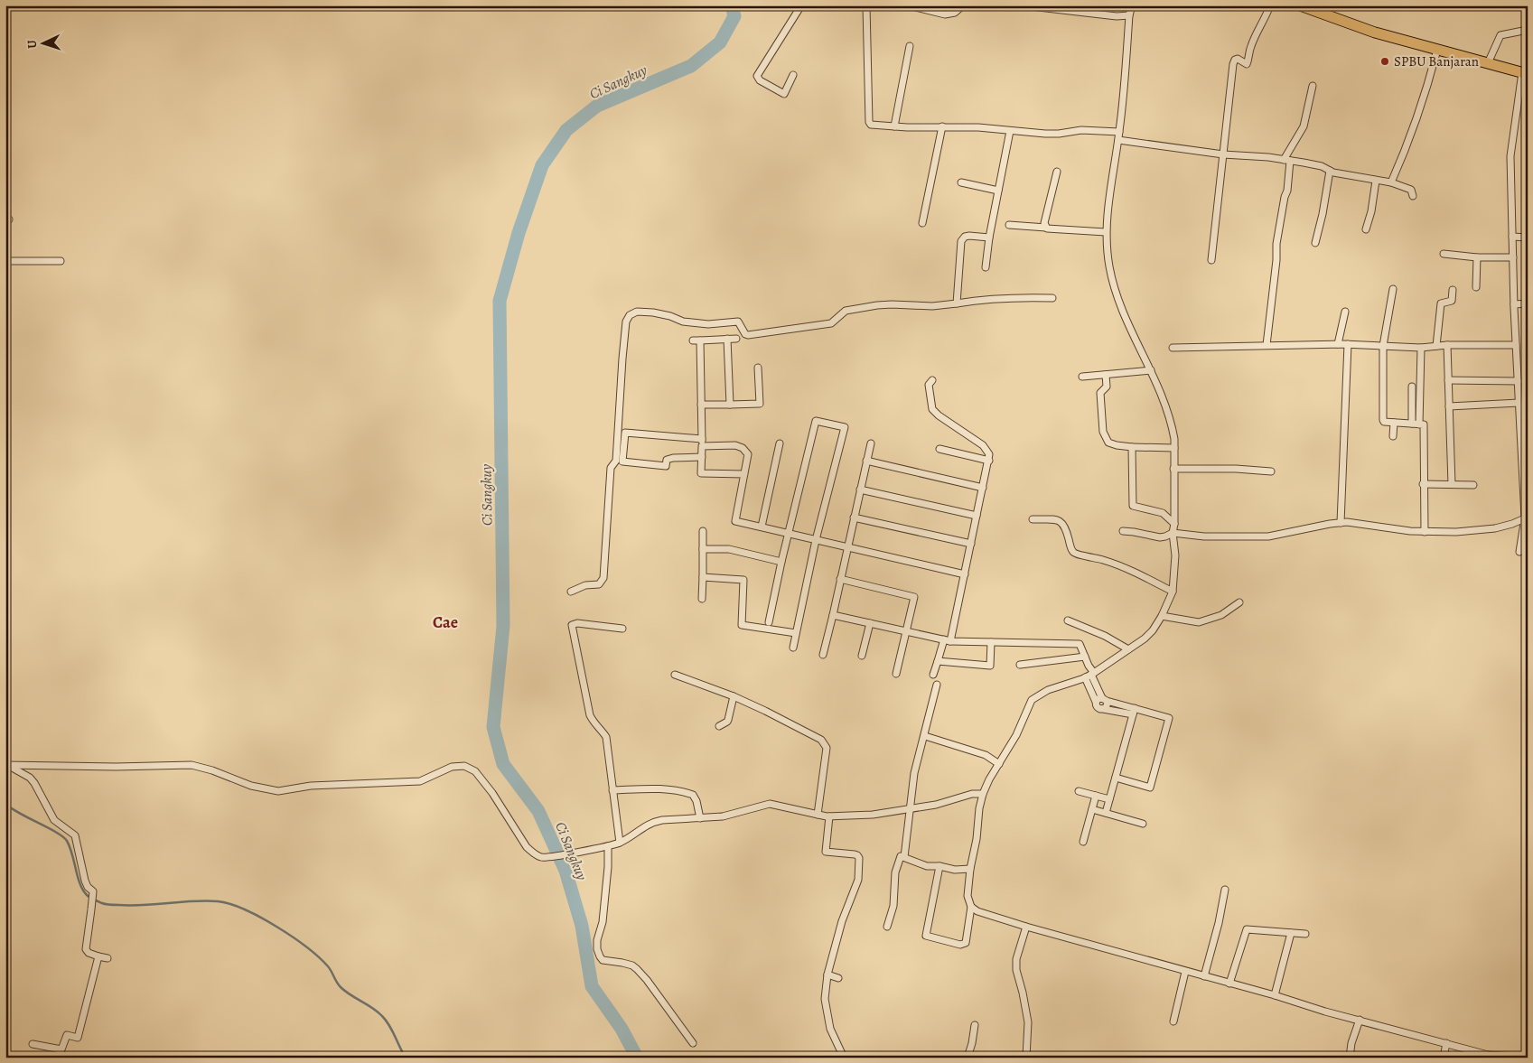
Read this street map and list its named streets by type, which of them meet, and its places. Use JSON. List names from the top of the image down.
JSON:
{
  "districts": ["Cae"],
  "water": ["Ci Sangkuy"],
  "places": ["SPBU Banjaran"],
  "north": "left"
}
